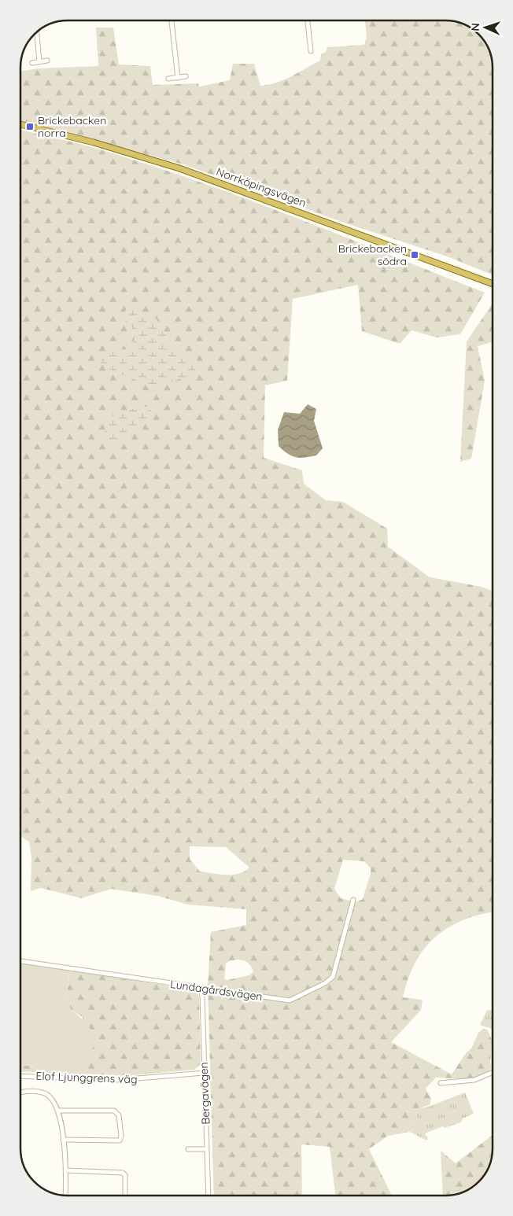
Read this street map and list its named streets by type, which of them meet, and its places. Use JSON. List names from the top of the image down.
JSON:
{
  "streets": {
    "main road": ["Norrköpingsvägen"],
    "street": ["Lundagårdsvägen", "Elof Ljunggrens väg", "Bergavägen"]
  },
  "crossings": [
    ["Lundagårdsvägen", "Bergavägen"],
    ["Elof Ljunggrens väg", "Bergavägen"]
  ],
  "places": {
    "transit": ["Brickebacken norra", "Brickebacken södra"]
  },
  "north": "left"
}
